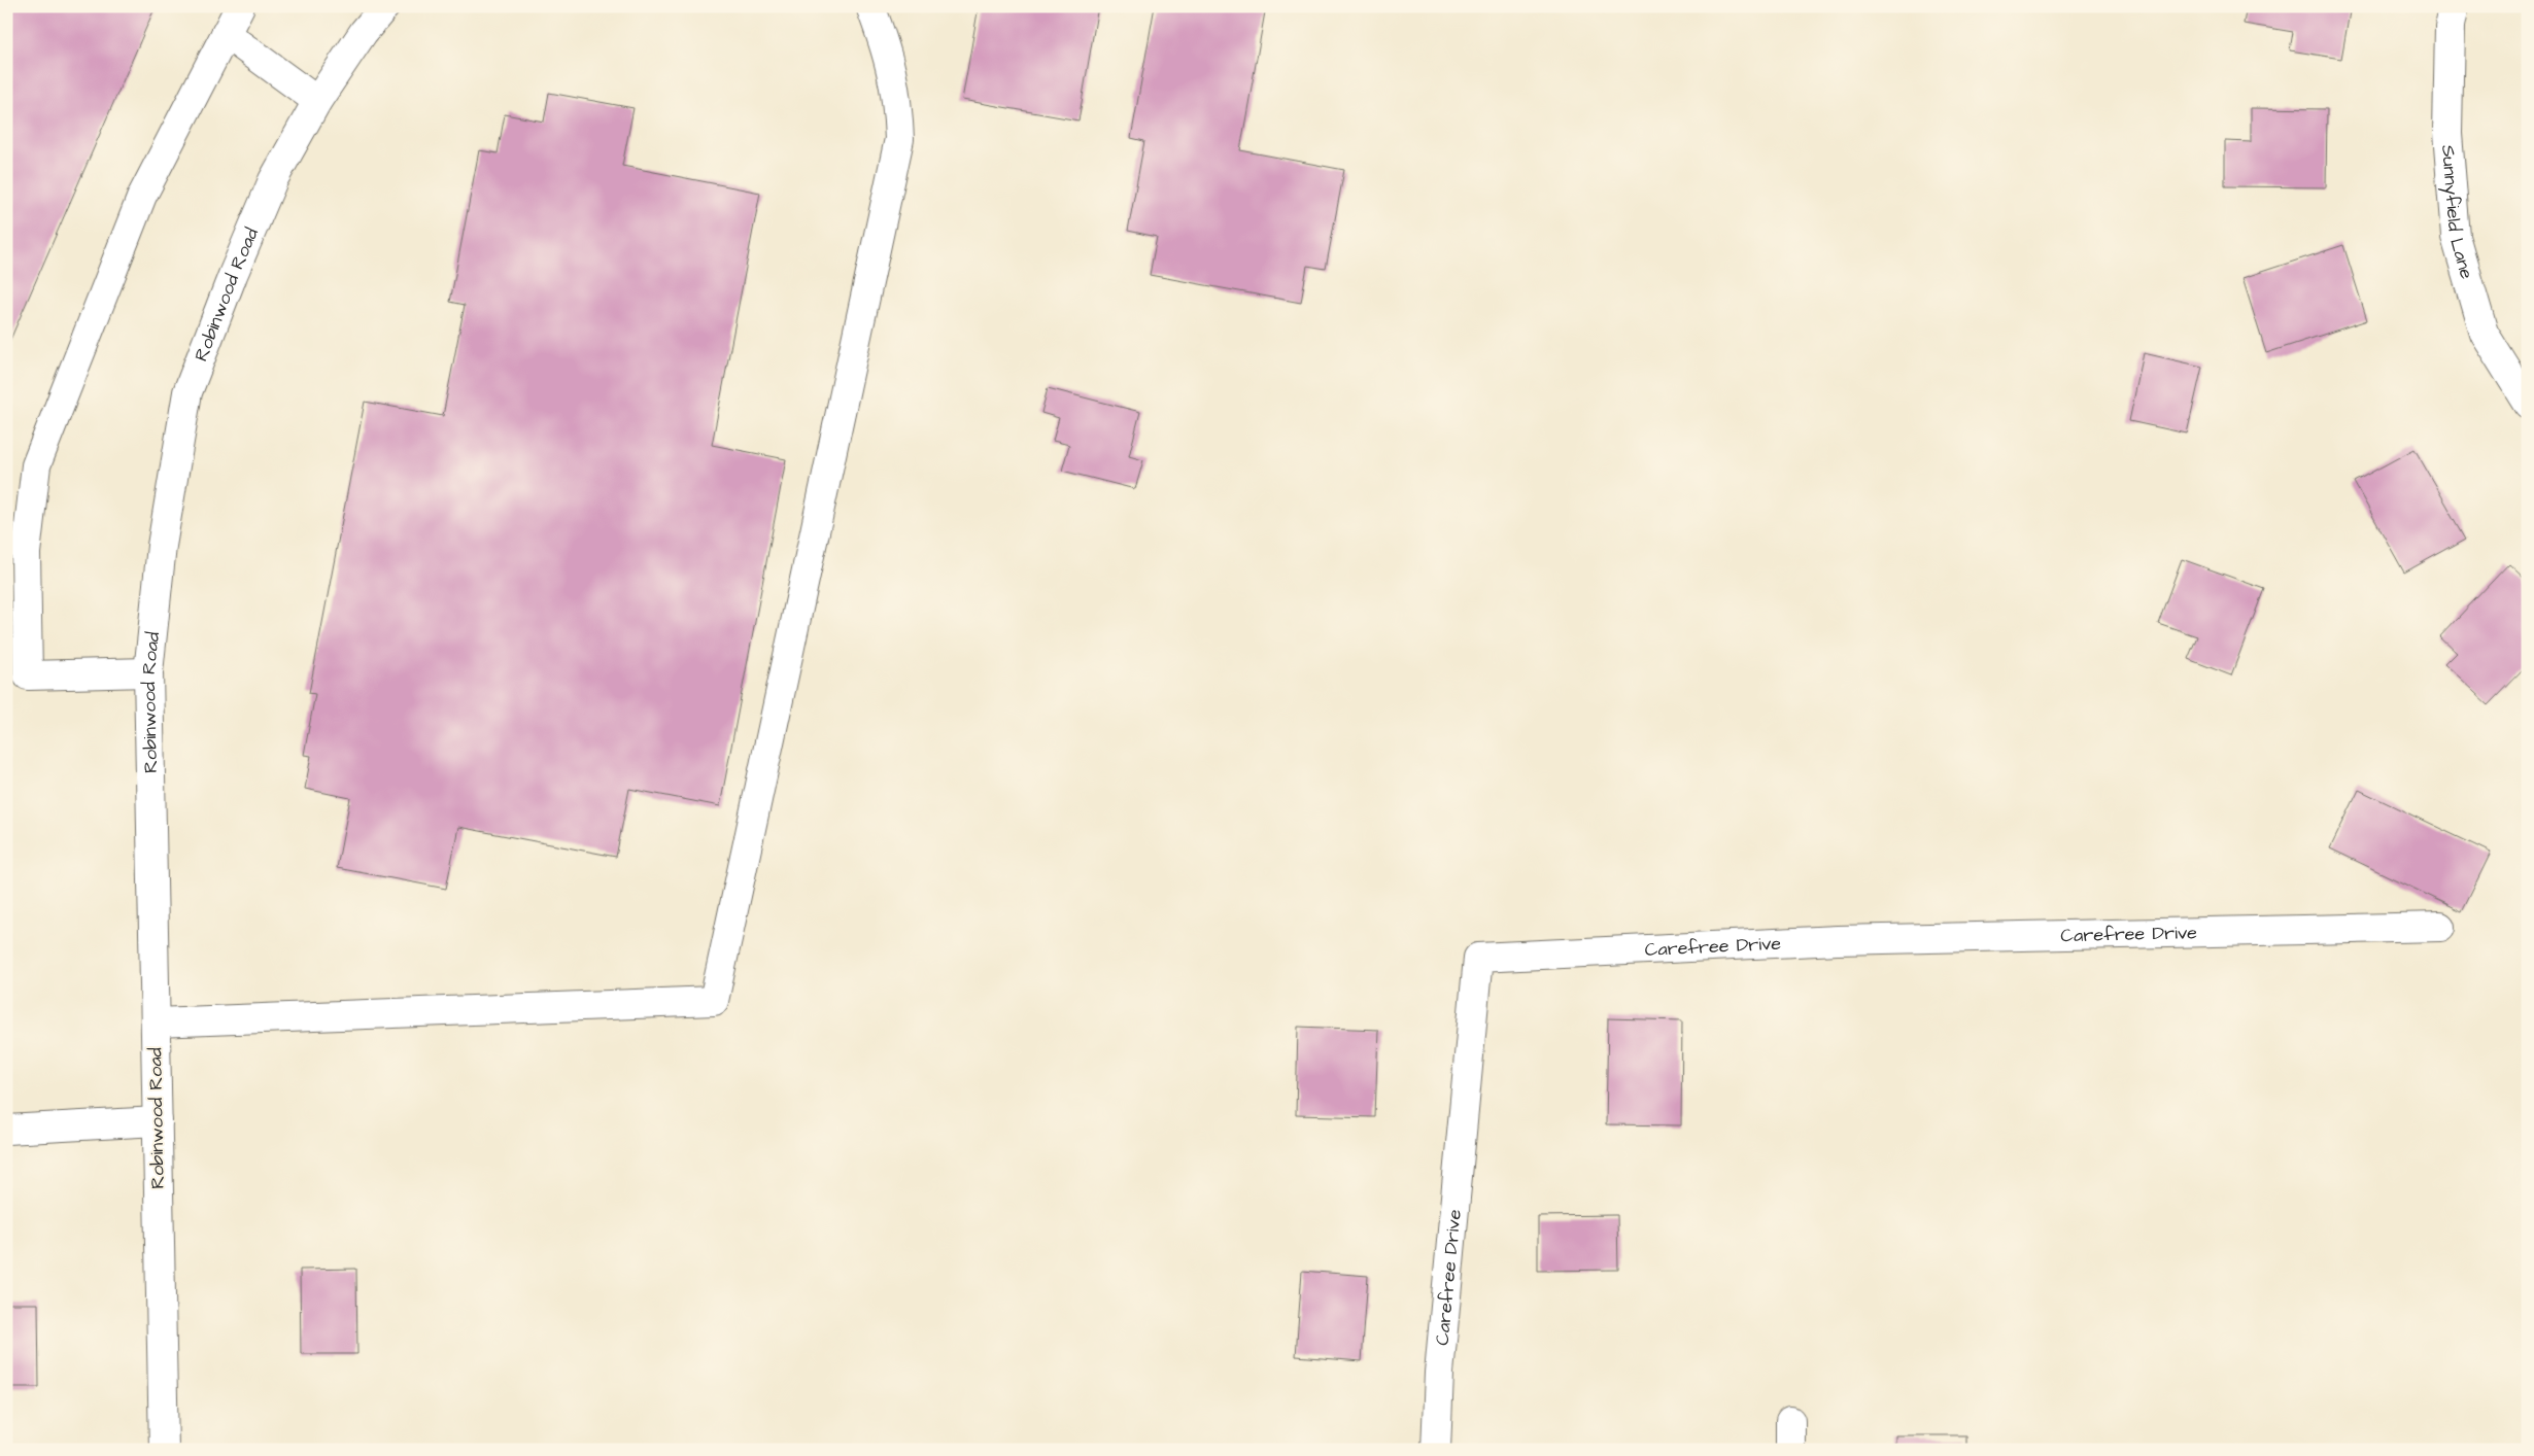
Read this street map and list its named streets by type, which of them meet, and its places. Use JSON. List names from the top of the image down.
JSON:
{
  "streets": {
    "street": ["Sunnyfield Lane", "Robinwood Road", "Carefree Drive"]
  }
}
